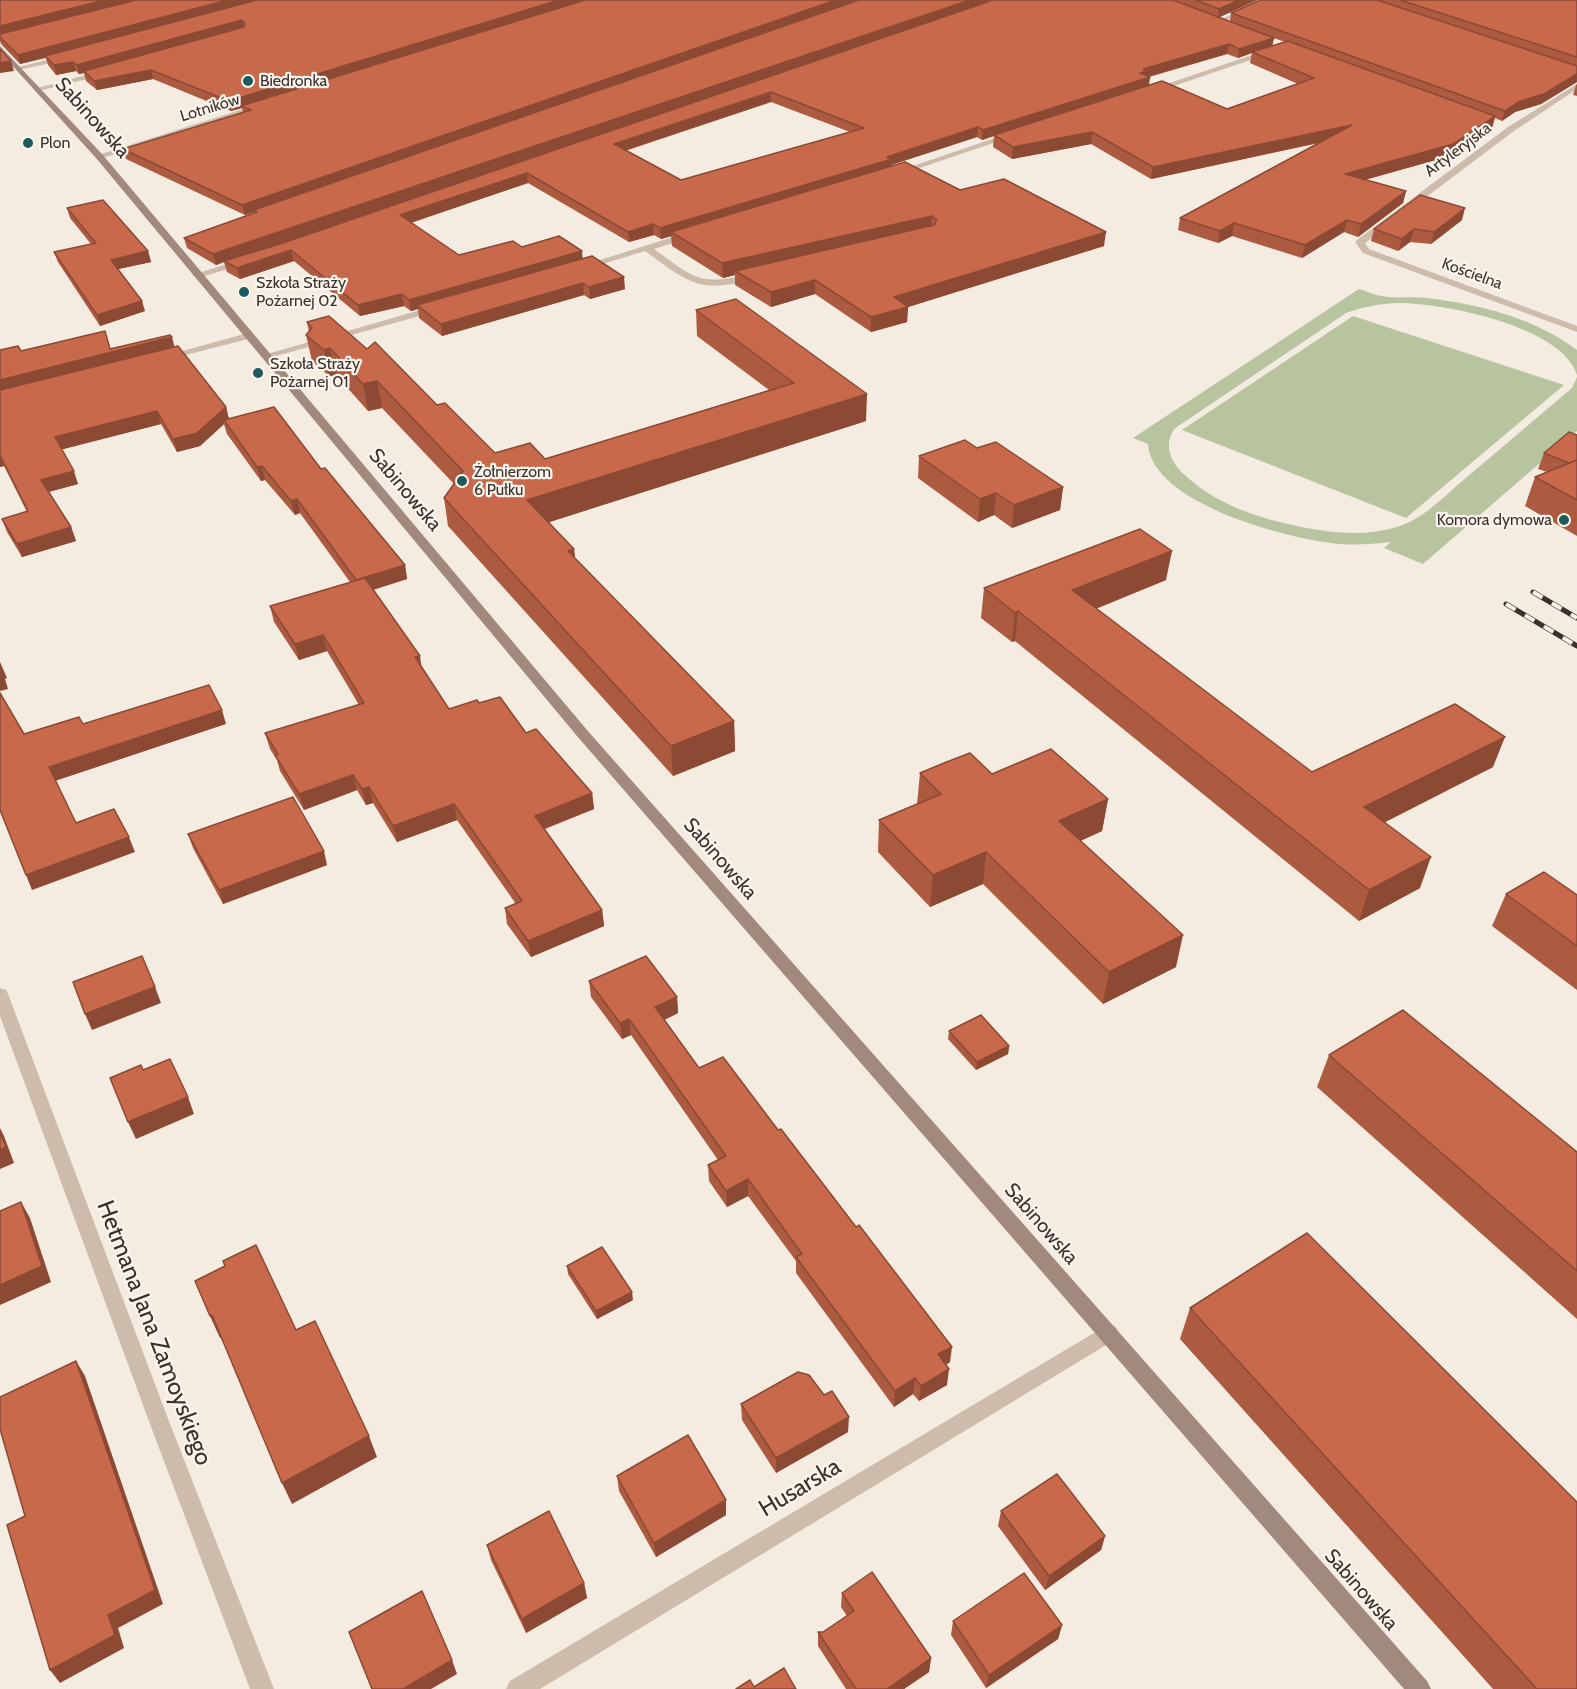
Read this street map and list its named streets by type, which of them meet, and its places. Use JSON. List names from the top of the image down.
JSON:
{
  "streets": {
    "street": [
      "Lotników",
      "Sabinowska",
      "Artyleryjska",
      "Kościelna",
      "Hetmana Jana Zamoyskiego",
      "Husarska"
    ]
  },
  "crossings": [
    ["Lotników", "Sabinowska"],
    ["Sabinowska", "Husarska"],
    ["Artyleryjska", "Kościelna"]
  ],
  "places": [
    "Biedronka",
    "Plon",
    "Szkoła Straży Pożarnej 02",
    "Szkoła Straży Pożarnej 01",
    "Żołnierzom 6 Pułku",
    "Komora dymowa"
  ]
}
